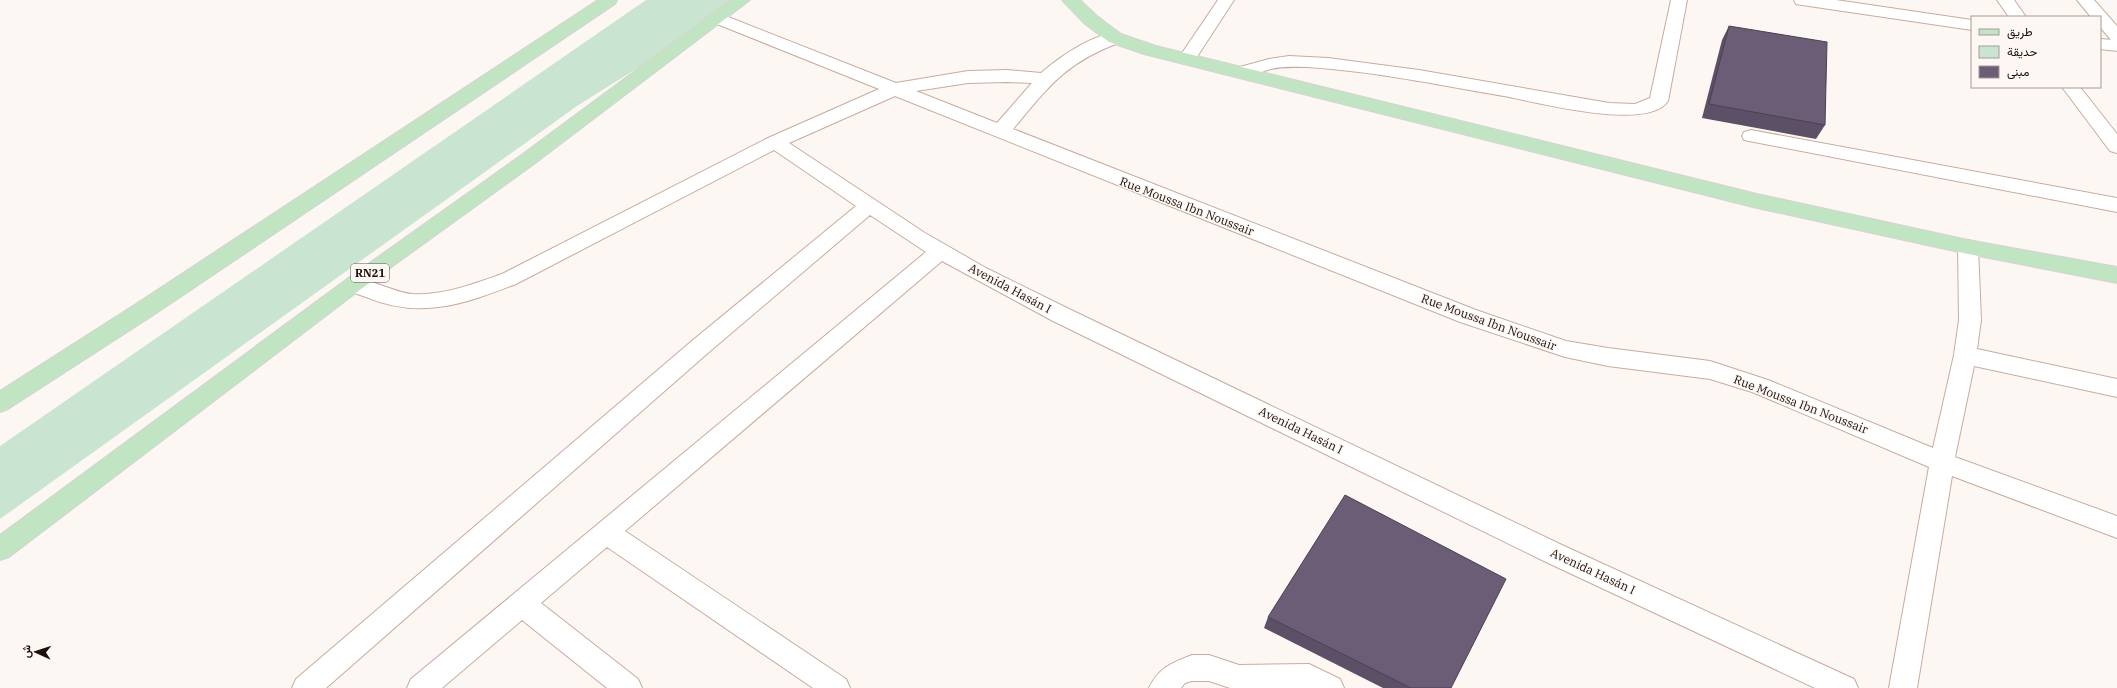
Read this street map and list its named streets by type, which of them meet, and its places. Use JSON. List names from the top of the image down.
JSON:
{
  "streets": {
    "main road": ["RN21"],
    "street": ["Rue Moussa Ibn Noussair", "Avenida Hasán I"]
  },
  "crossings": [
    ["Rue Moussa Ibn Noussair", "RN21"]
  ],
  "legend": ["طريق", "حديقة", "مبنى"],
  "north": "left"
}
